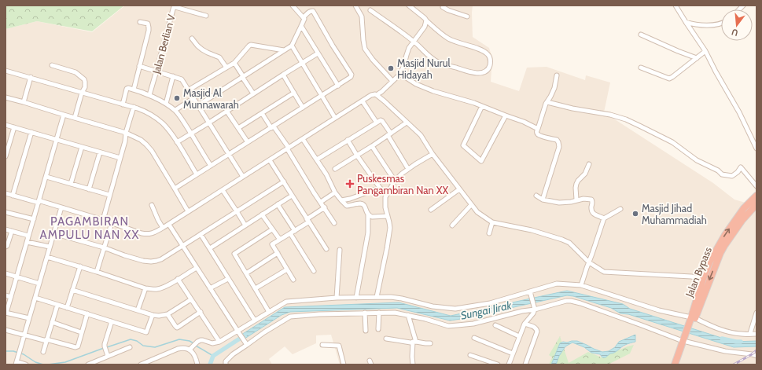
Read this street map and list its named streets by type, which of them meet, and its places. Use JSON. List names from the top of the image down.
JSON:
{
  "streets": {
    "highway": ["Jalan Bypass"],
    "street": ["Jalan Berlian V"]
  },
  "districts": ["PAGAMBIRAN AMPULU NAN XX"],
  "water": ["Sungai Jirak"],
  "places": {
    "other": ["Masjid Nurul Hidayah", "Masjid Al Munnawarah", "Masjid Jihad Muhammadiah"],
    "health": ["Puskesmas Pangambiran Nan XX"]
  },
  "north": "bottom"
}
